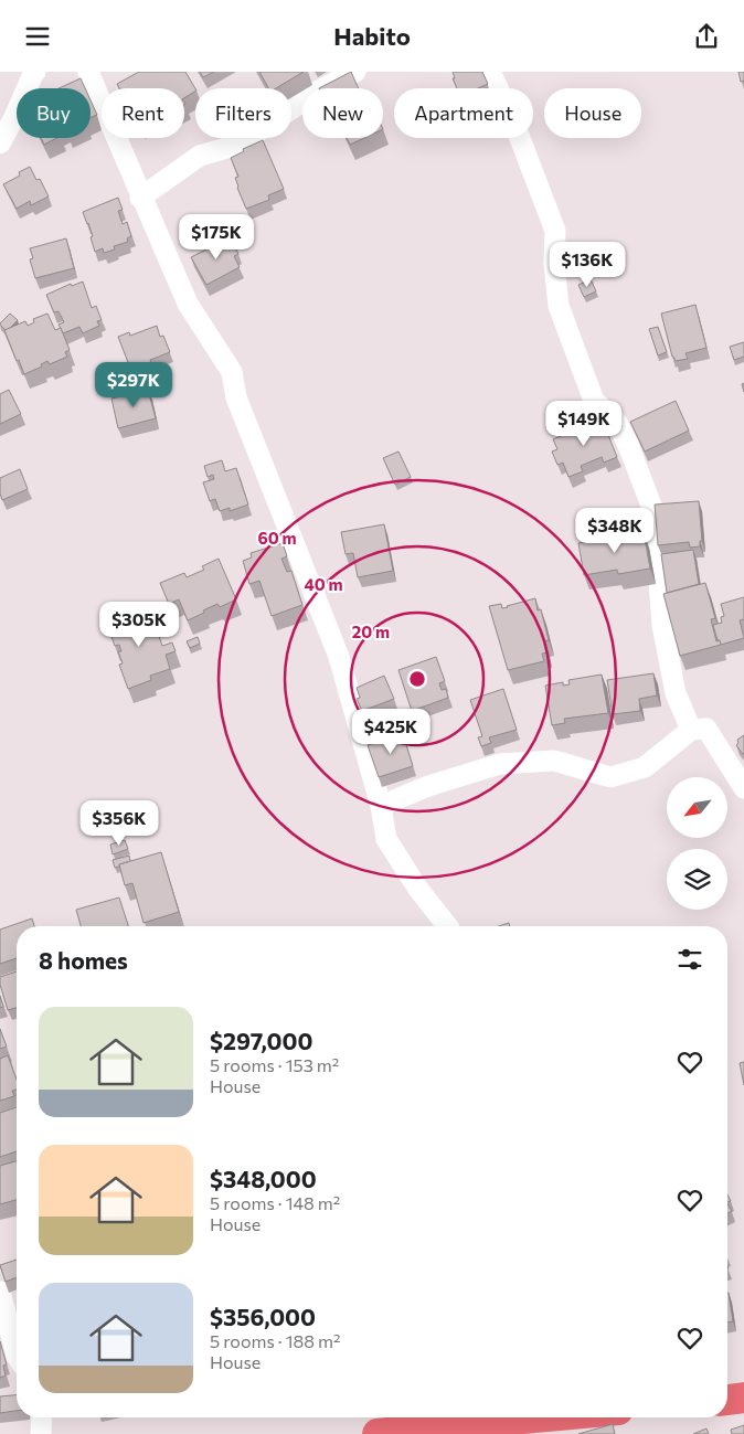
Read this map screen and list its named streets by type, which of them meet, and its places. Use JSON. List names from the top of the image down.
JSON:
{
  "north": "bottom left",
  "page": {
    "header": "Habito",
    "chip": [
      "Buy",
      "Rent",
      "Filters",
      "New",
      "Apartment",
      "House"
    ],
    "price": [
      "$175K",
      "$136K",
      "$297K",
      "$149K",
      "$348K",
      "$305K",
      "$425K",
      "$356K"
    ],
    "heading": "8 homes",
    "list": [
      {
        "name": "$297,000",
        "note": "5 rooms · 153 m² · House"
      },
      {
        "name": "$348,000",
        "note": "5 rooms · 148 m² · House"
      },
      {
        "name": "$356,000",
        "note": "5 rooms · 188 m² · House"
      }
    ]
  },
  "rings": ["60 m", "40 m", "20 m"]
}
